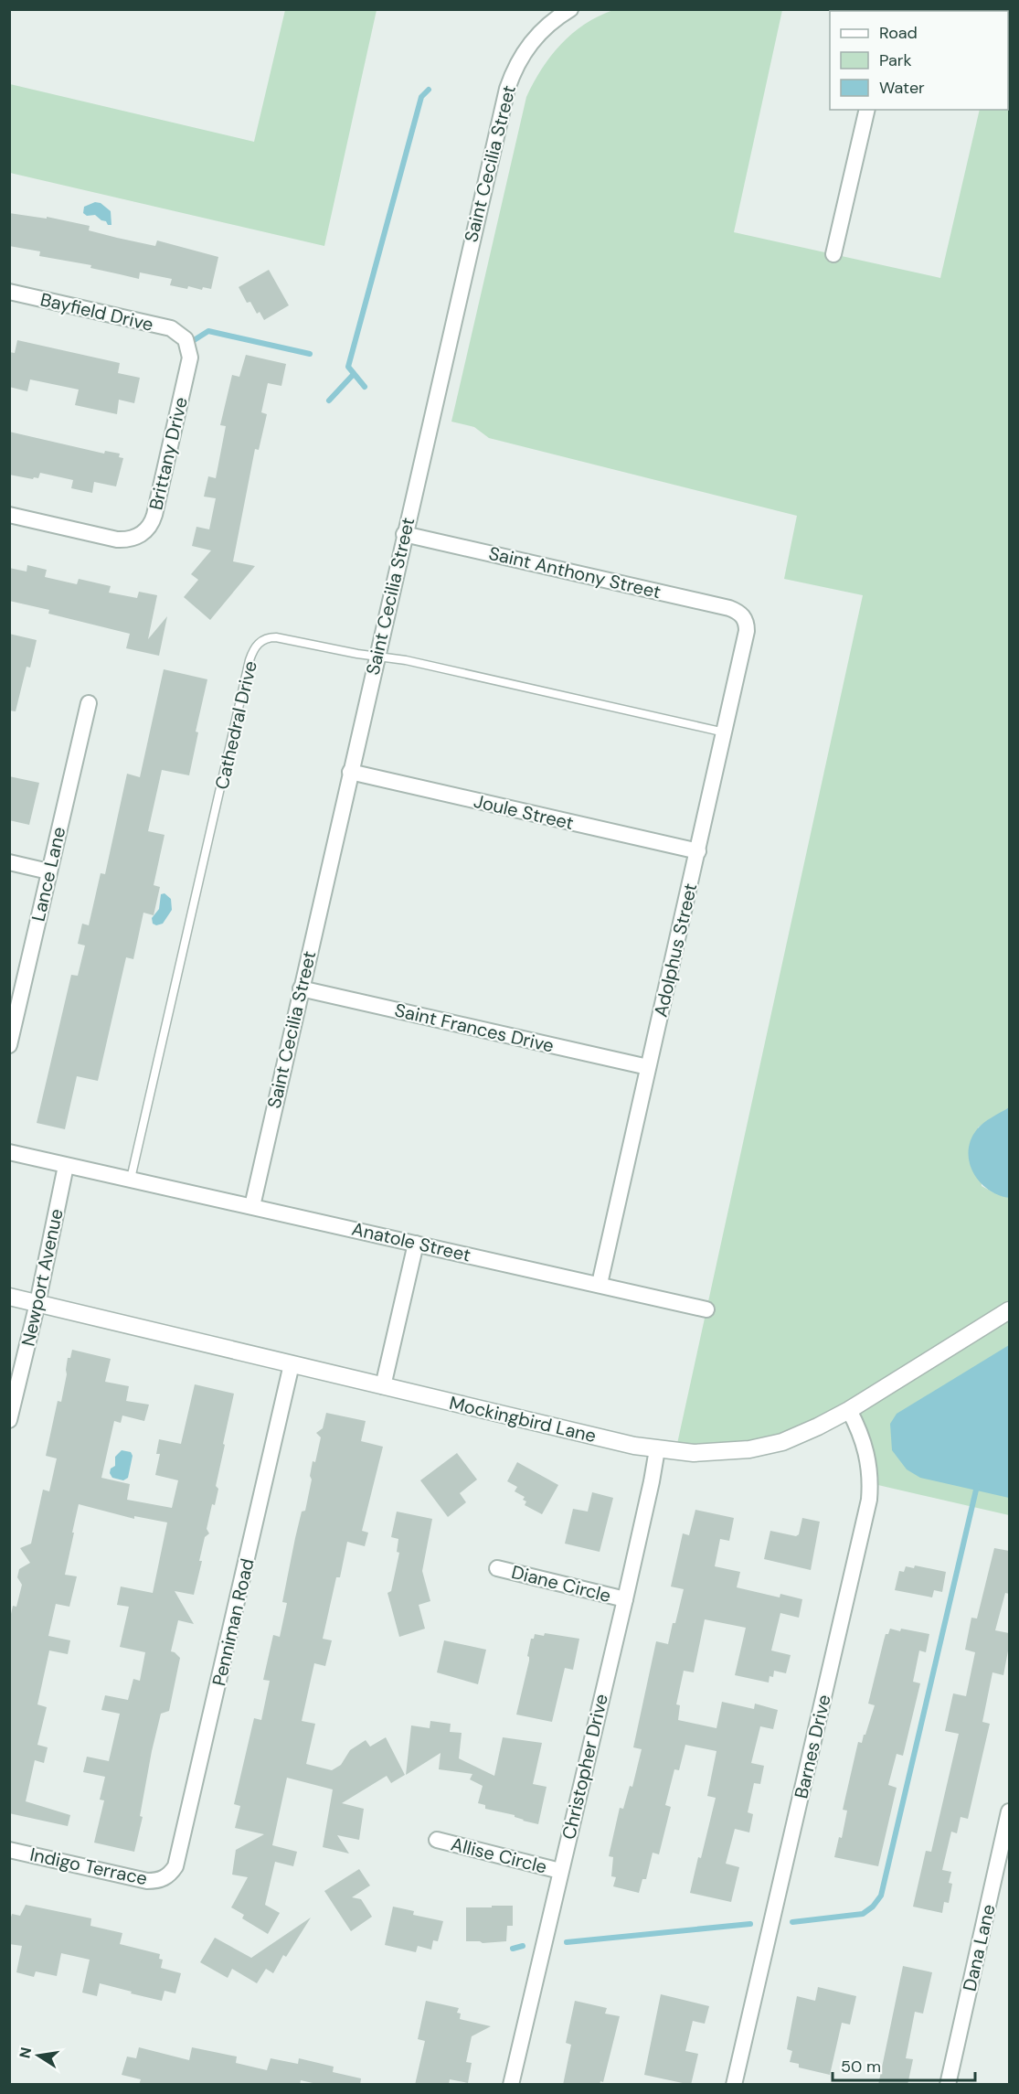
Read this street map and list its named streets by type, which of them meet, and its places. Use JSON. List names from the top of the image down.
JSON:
{
  "streets": {
    "street": [
      "Saint Cecilia Street",
      "Bayfield Drive",
      "Brittany Drive",
      "Saint Anthony Street",
      "Joule Street",
      "Lance Lane",
      "Adolphus Street",
      "Saint Frances Drive",
      "Anatole Street",
      "Newport Avenue",
      "Mockingbird Lane",
      "Diane Circle",
      "Penniman Road",
      "Barnes Drive",
      "Christopher Drive",
      "Allise Circle",
      "Indigo Terrace",
      "Dana Lane"
    ],
    "lane": ["Cathedral Drive"]
  },
  "crossings": [
    ["Saint Cecilia Street", "Saint Anthony Street"],
    ["Saint Cecilia Street", "Cathedral Drive"],
    ["Saint Cecilia Street", "Joule Street"],
    ["Saint Cecilia Street", "Saint Frances Drive"],
    ["Saint Cecilia Street", "Anatole Street"],
    ["Bayfield Drive", "Brittany Drive"],
    ["Saint Anthony Street", "Adolphus Street"],
    ["Cathedral Drive", "Adolphus Street"],
    ["Cathedral Drive", "Anatole Street"],
    ["Joule Street", "Adolphus Street"],
    ["Adolphus Street", "Saint Frances Drive"],
    ["Adolphus Street", "Anatole Street"],
    ["Newport Avenue", "Mockingbird Lane"],
    ["Mockingbird Lane", "Penniman Road"],
    ["Mockingbird Lane", "Barnes Drive"],
    ["Mockingbird Lane", "Christopher Drive"],
    ["Diane Circle", "Christopher Drive"],
    ["Penniman Road", "Indigo Terrace"],
    ["Christopher Drive", "Allise Circle"]
  ],
  "legend": ["Road", "Park", "Water"],
  "scale_bar": "50 m",
  "north": "left"
}
